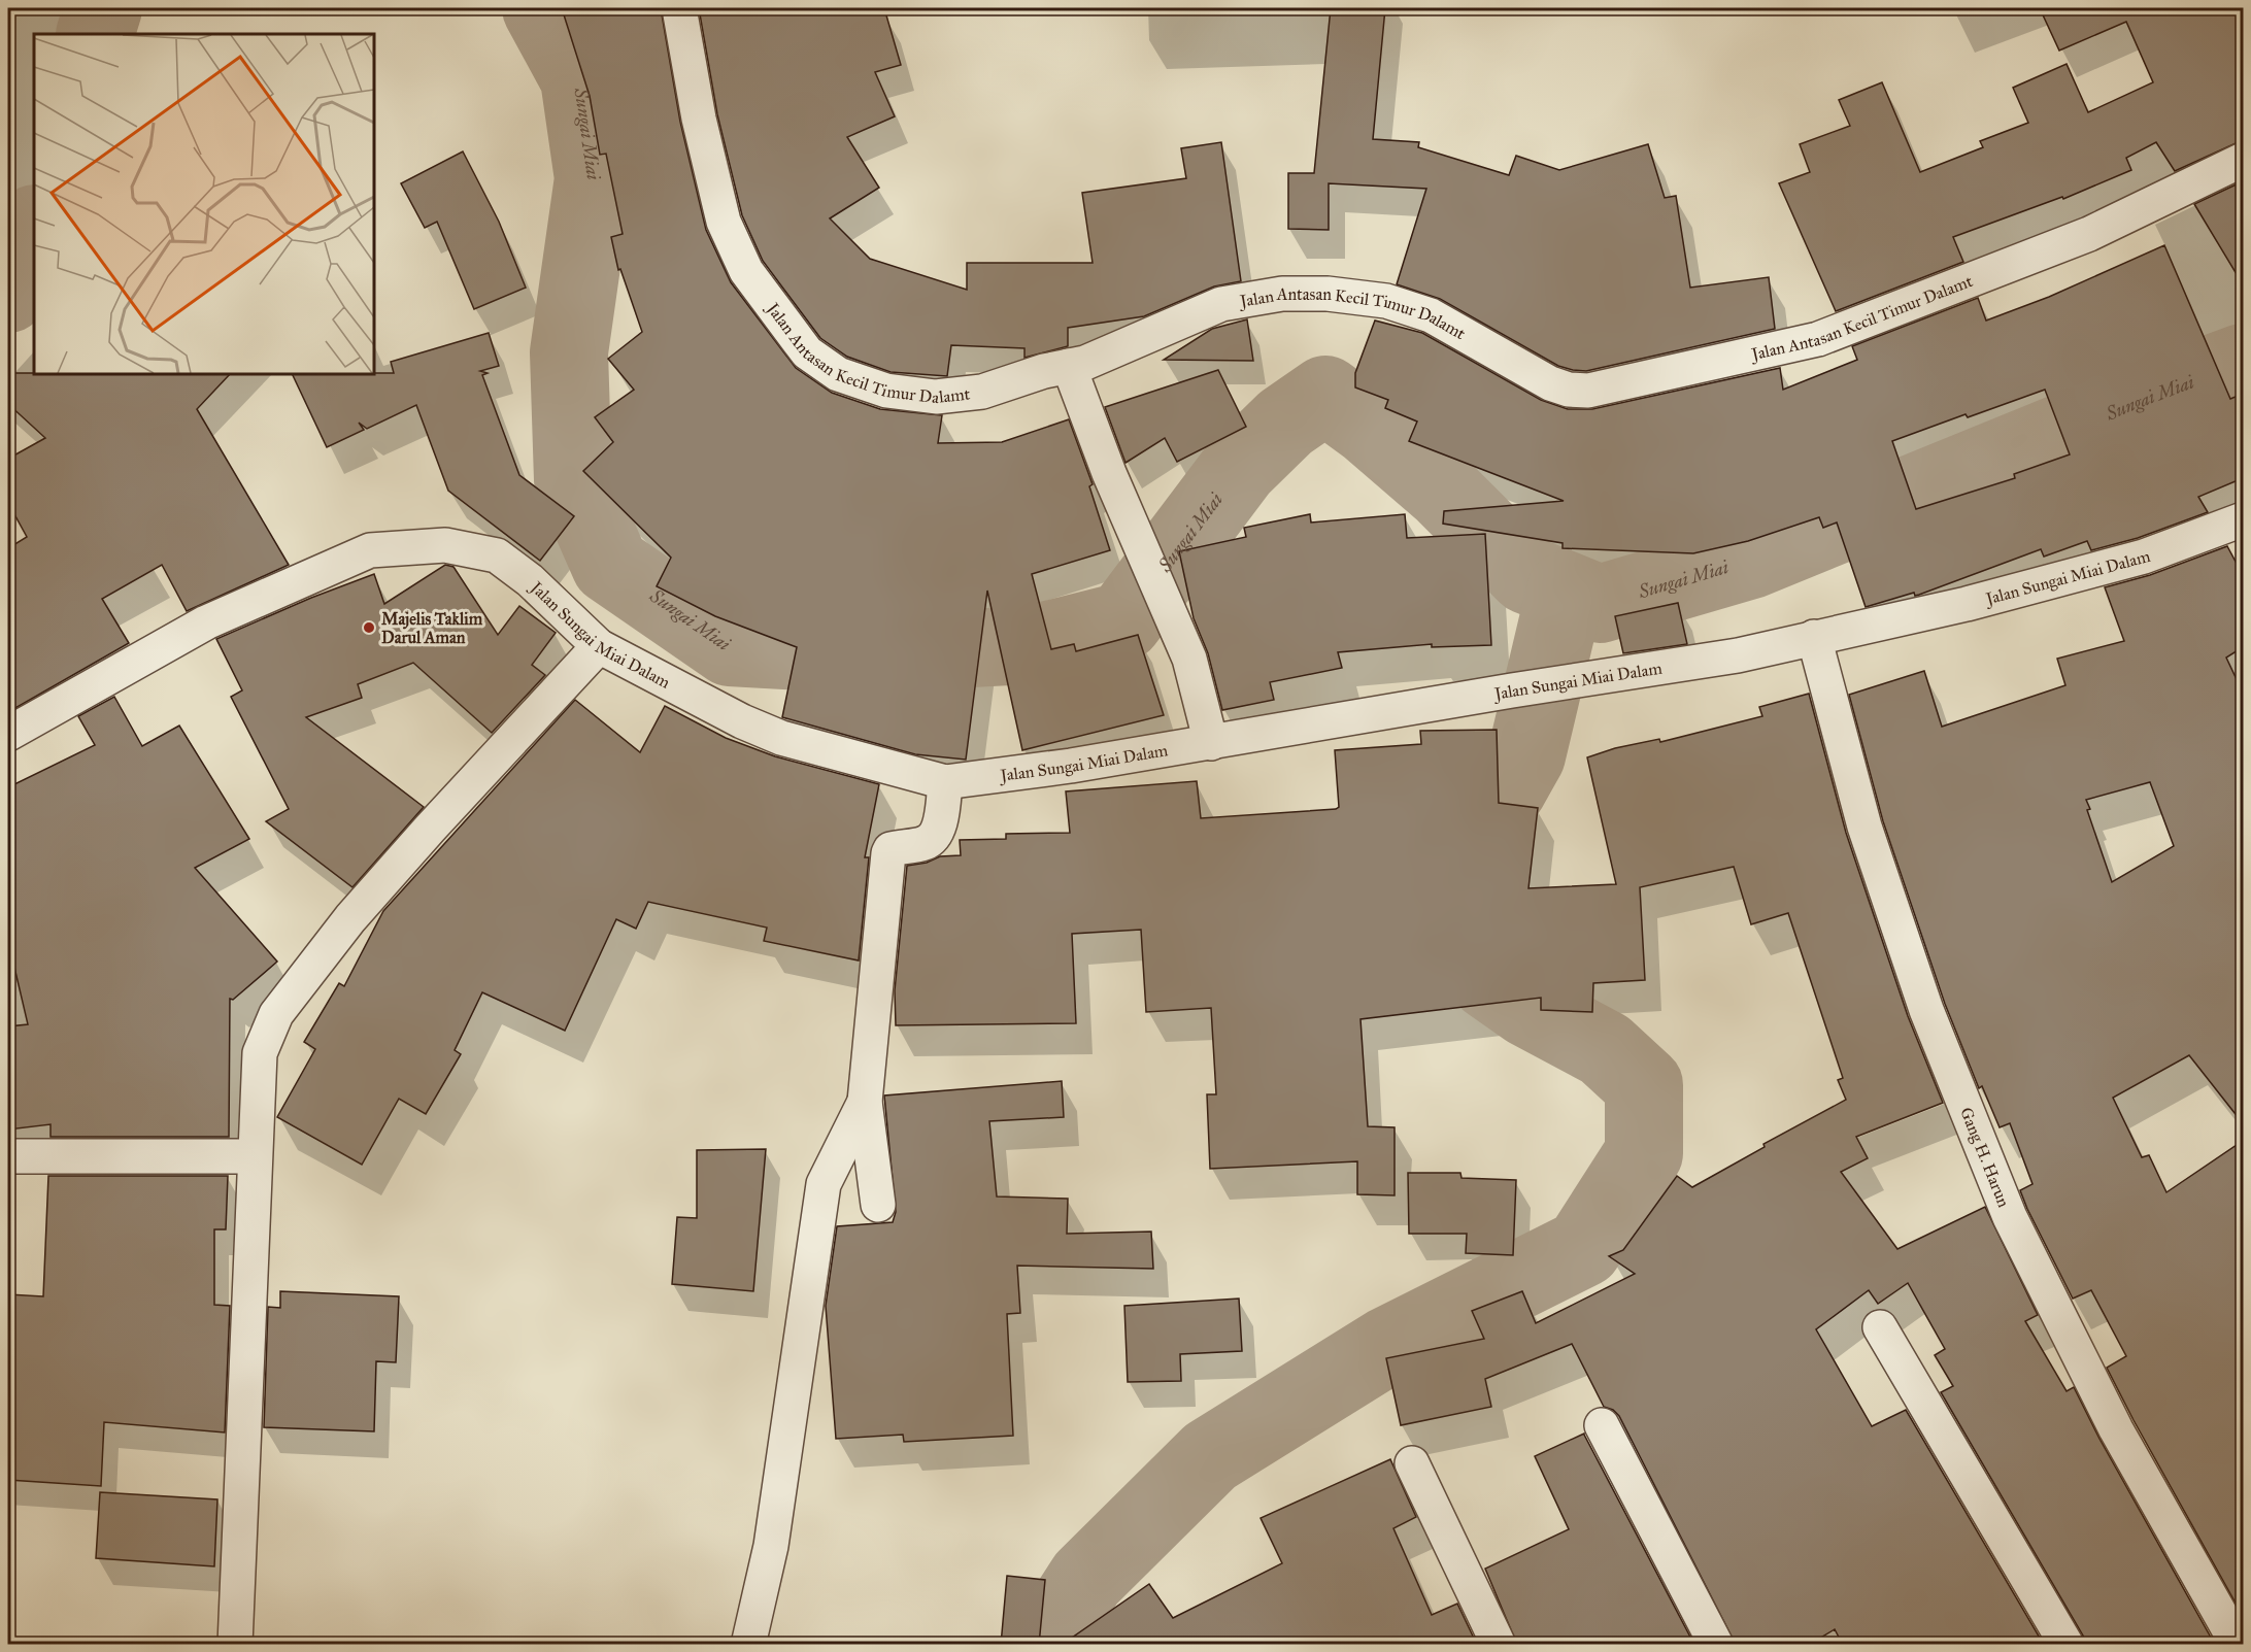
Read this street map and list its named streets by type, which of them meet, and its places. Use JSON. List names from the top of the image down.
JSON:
{
  "streets": {
    "street": ["Jalan Antasan Kecil Timur Dalamt", "Jalan Sungai Miai Dalam", "Gang H. Harun"]
  },
  "crossings": [
    ["Jalan Sungai Miai Dalam", "Gang H. Harun"]
  ],
  "water": ["Sungai Miai"],
  "places": ["Majelis Taklim Darul Aman"]
}
